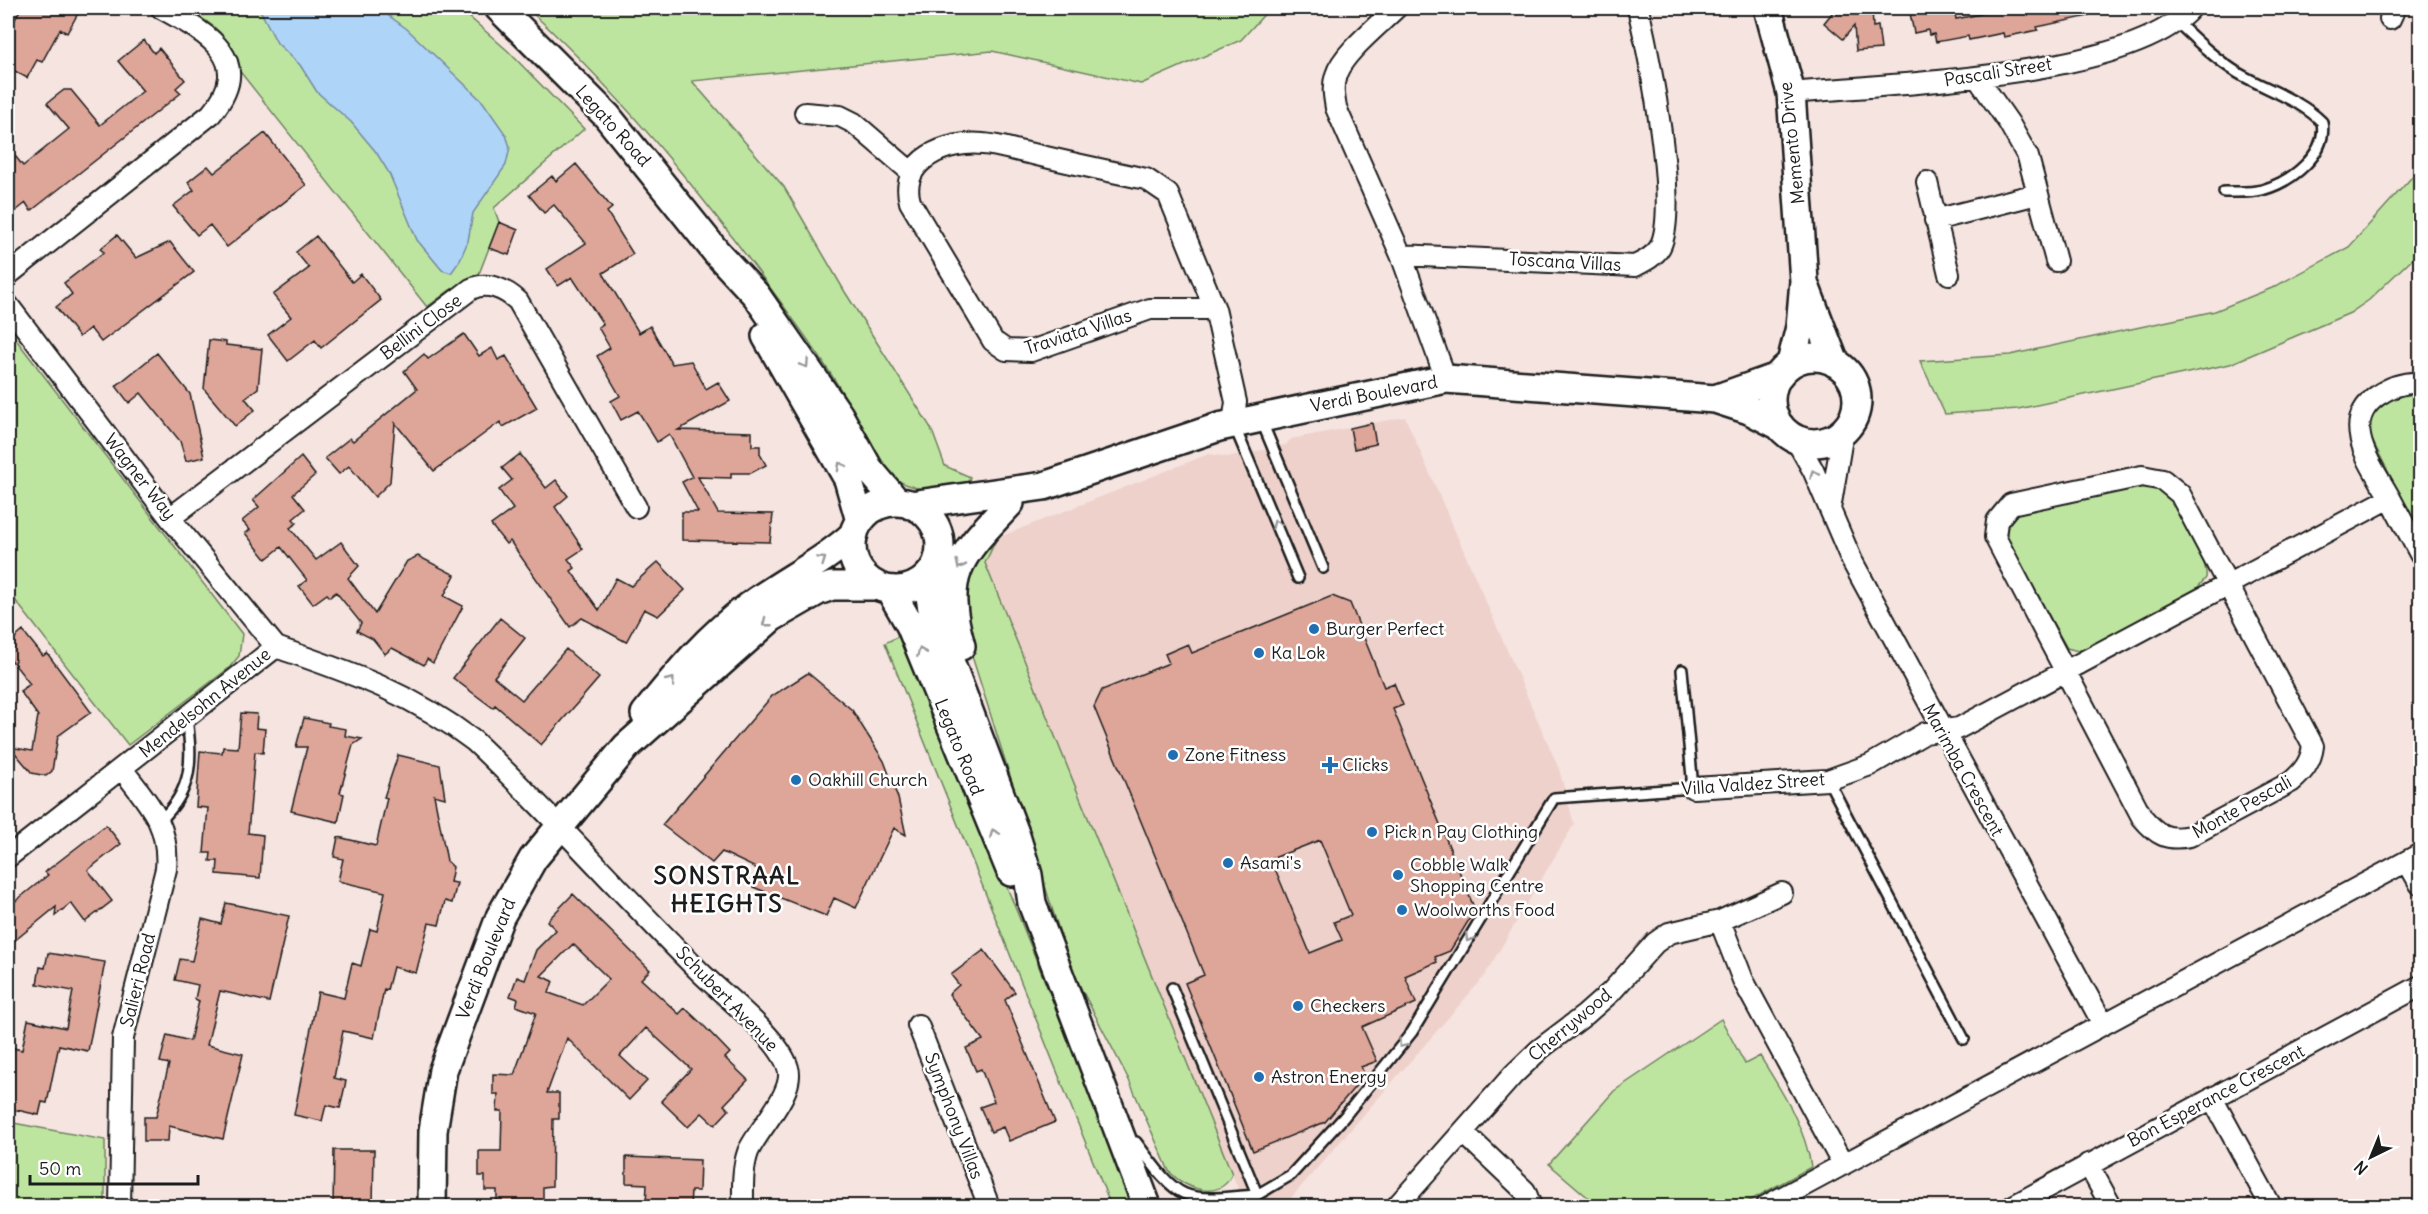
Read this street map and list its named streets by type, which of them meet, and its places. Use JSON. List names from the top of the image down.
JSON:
{
  "streets": {
    "street": [
      "Pascali Street",
      "Legato Road",
      "Memento Drive",
      "Toscana Villas",
      "Bellini Close",
      "Traviata Villas",
      "Verdi Boulevard",
      "Wagner Way",
      "Mendelsohn Avenue",
      "Marimba Crescent",
      "Villa Valdez Street",
      "Monte Pescali",
      "Salieri Road",
      "Schubert Avenue",
      "Cherrywood",
      "Bon Esperance Crescent",
      "Symphony Villas"
    ]
  },
  "crossings": [
    ["Pascali Street", "Memento Drive"],
    ["Legato Road", "Verdi Boulevard"],
    ["Memento Drive", "Verdi Boulevard"],
    ["Memento Drive", "Marimba Crescent"],
    ["Bellini Close", "Wagner Way"],
    ["Verdi Boulevard", "Mendelsohn Avenue"],
    ["Verdi Boulevard", "Marimba Crescent"],
    ["Verdi Boulevard", "Schubert Avenue"],
    ["Wagner Way", "Mendelsohn Avenue"],
    ["Mendelsohn Avenue", "Salieri Road"],
    ["Mendelsohn Avenue", "Schubert Avenue"],
    ["Marimba Crescent", "Villa Valdez Street"]
  ],
  "one_way": ["Villa Valdez Street"],
  "districts": ["SONSTRAAL HEIGHTS"],
  "places": {
    "other": [
      "Burger Perfect",
      "Ka Lok",
      "Zone Fitness",
      "Oakhill Church",
      "Pick n Pay Clothing",
      "Asami's",
      "Cobble Walk Shopping Centre",
      "Woolworths Food",
      "Checkers",
      "Astron Energy"
    ],
    "health": ["Clicks"]
  },
  "scale_bar": "50 m",
  "north": "bottom left"
}
